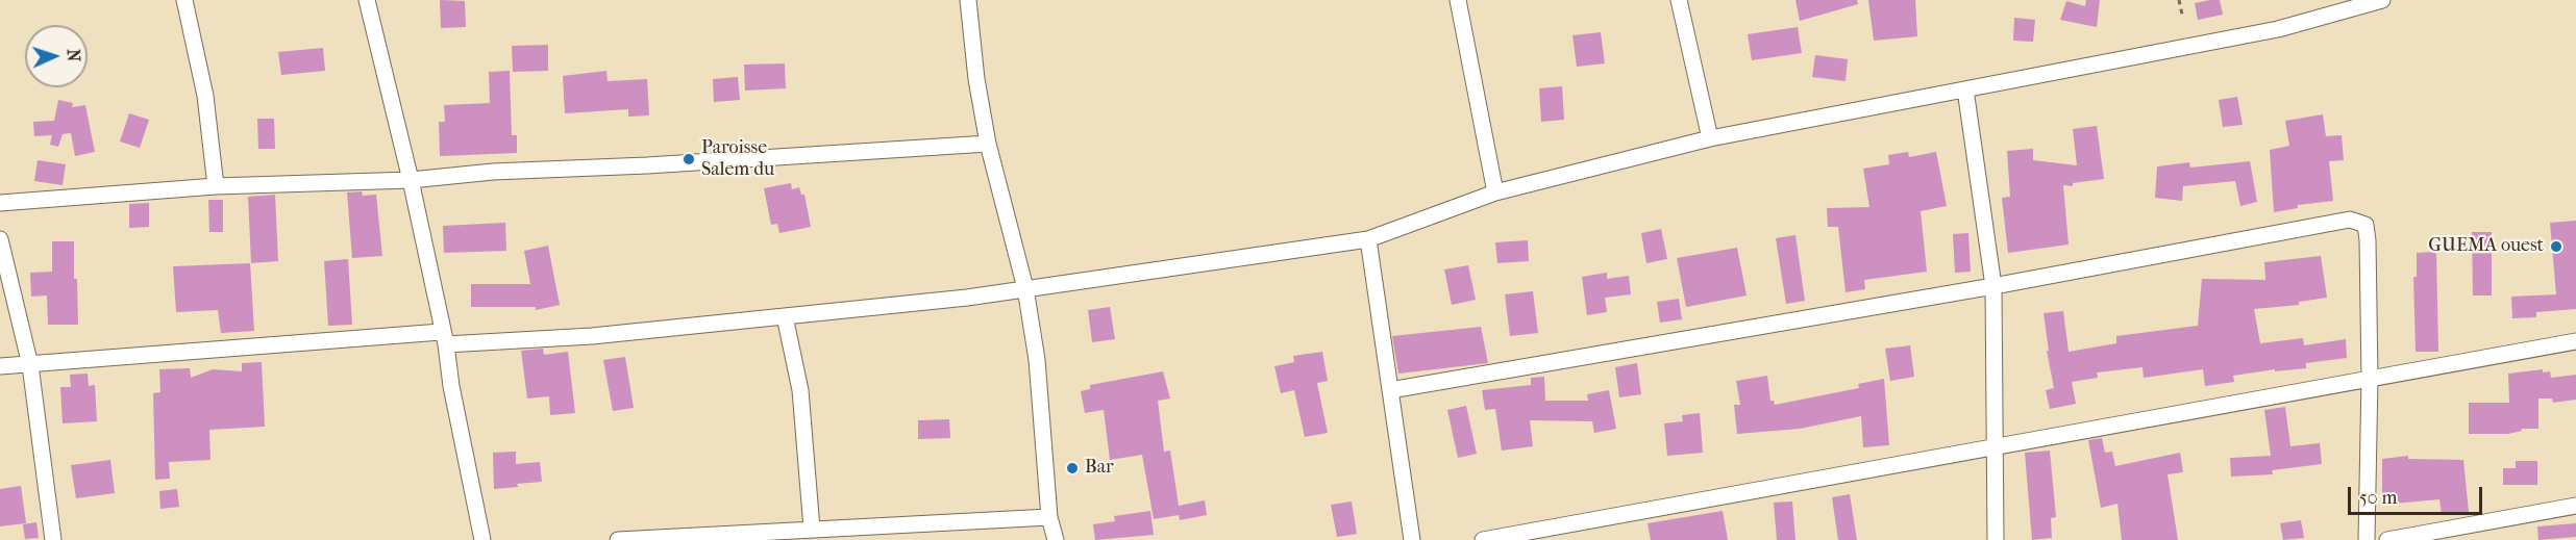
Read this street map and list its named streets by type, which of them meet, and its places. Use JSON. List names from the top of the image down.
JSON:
{
  "places": ["Paroisse Salem du", "GUEMA ouest", "Bar"],
  "scale_bar": "50 m",
  "north": "right"
}
